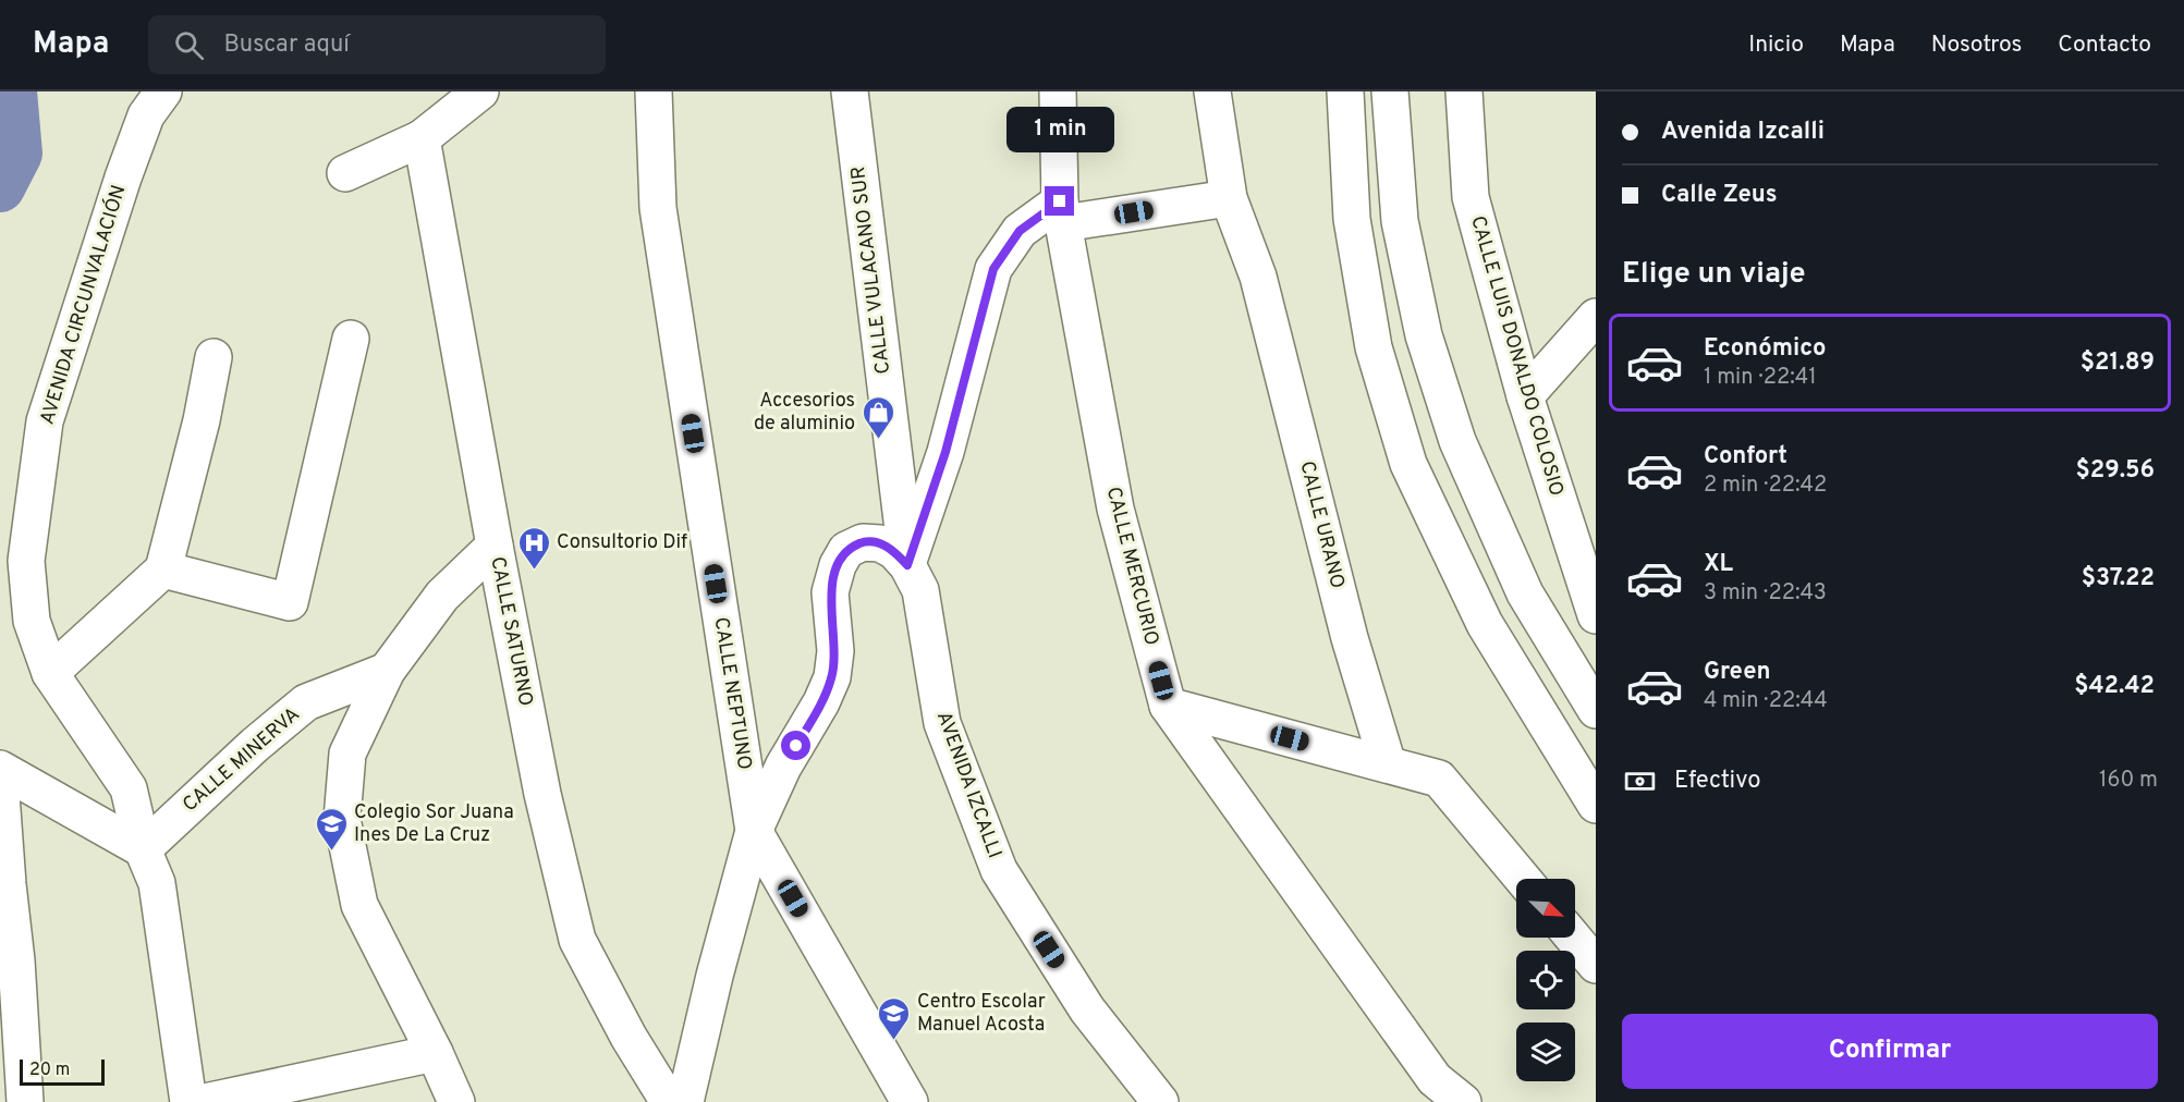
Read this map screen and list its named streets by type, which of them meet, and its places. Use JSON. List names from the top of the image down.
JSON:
{
  "streets": {
    "main road": [
      "CALLE VULACANO SUR",
      "AVENIDA CIRCUNVALACIÓN",
      "CALLE LUIS DONALDO COLOSIO",
      "CALLE URANO",
      "CALLE MERCURIO",
      "CALLE SATURNO",
      "CALLE NEPTUNO",
      "CALLE MINERVA",
      "AVENIDA IZCALLI"
    ]
  },
  "crossings": [
    ["CALLE VULACANO SUR", "AVENIDA IZCALLI"],
    ["AVENIDA CIRCUNVALACIÓN", "CALLE MINERVA"],
    ["CALLE NEPTUNO", "AVENIDA IZCALLI"]
  ],
  "places": {
    "shop": ["Accesorios de aluminio"],
    "hospital": ["Consultorio Dif"],
    "school or university": ["Colegio Sor Juana Ines De La Cruz", "Centro Escolar Manuel Acosta"]
  },
  "scale_bar": "20 m",
  "north": "bottom right",
  "page": {
    "header": "Mapa",
    "search": "Buscar aquí",
    "nav": [
      "Inicio",
      "Mapa",
      "Nosotros",
      "Contacto"
    ],
    "banner": ["Avenida Izcalli", "Calle Zeus"],
    "bubble": "1 min",
    "heading": "Elige un viaje",
    "list": [
      {
        "name": "Económico",
        "note": "1 min · 22:41",
        "value": "$21.89"
      },
      {
        "name": "Confort",
        "note": "2 min · 22:42",
        "value": "$29.56"
      },
      {
        "name": "XL",
        "note": "3 min · 22:43",
        "value": "$37.22"
      },
      {
        "name": "Green",
        "note": "4 min · 22:44",
        "value": "$42.42"
      }
    ],
    "pay": ["Efectivo", "160 m"],
    "buttons": "Confirmar",
    "scale": "20 m"
  }
}
